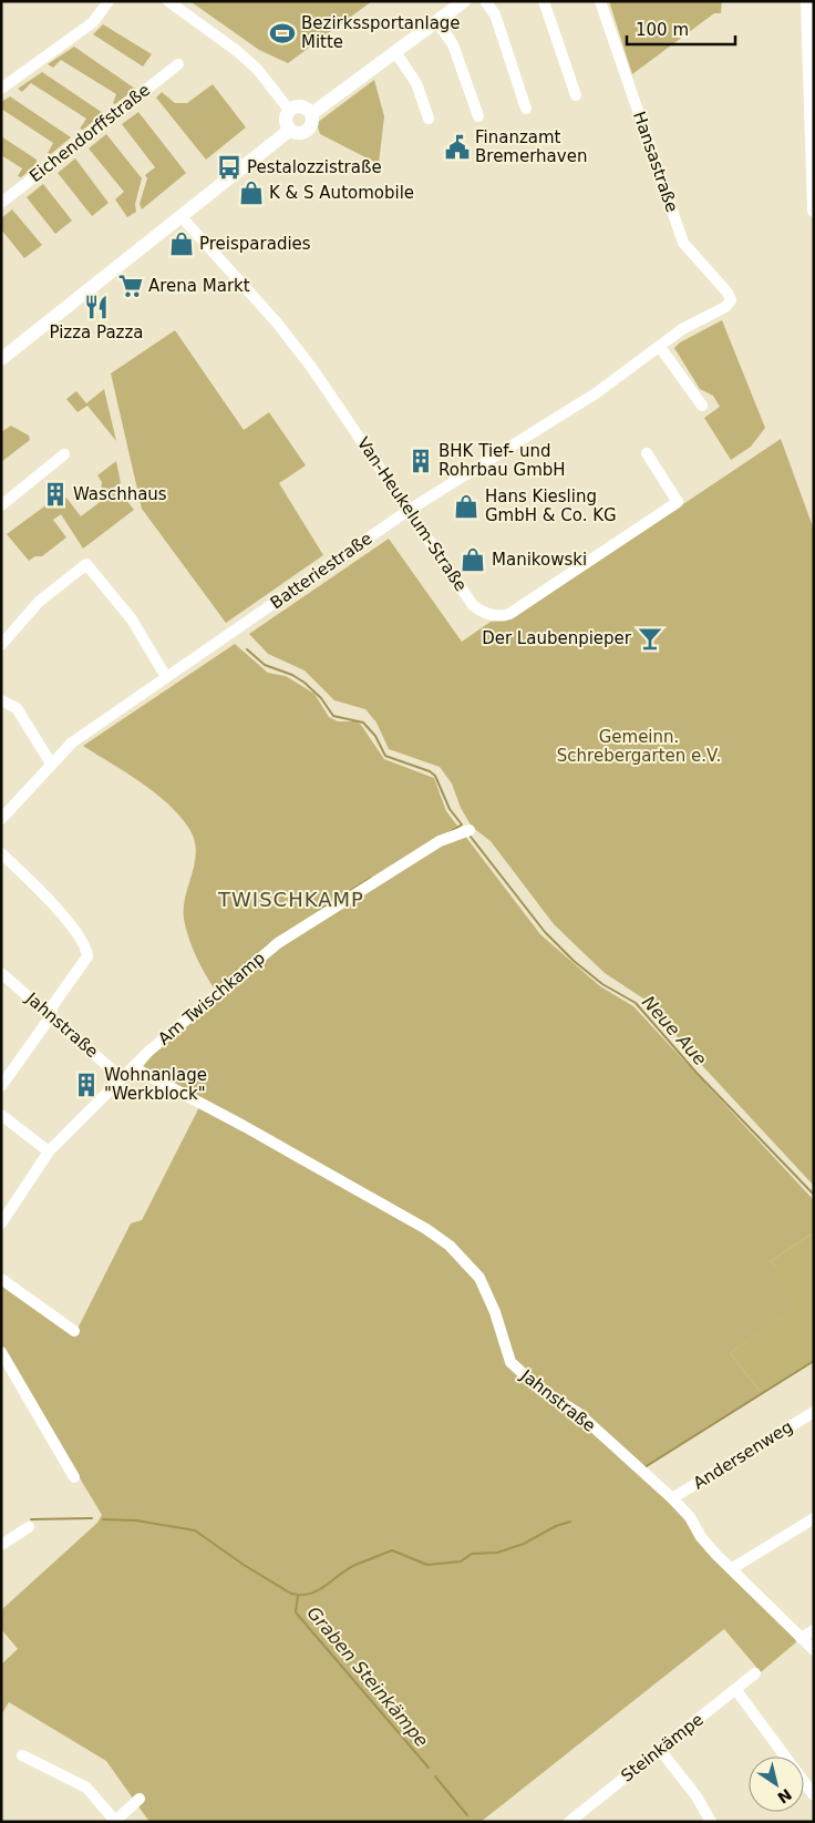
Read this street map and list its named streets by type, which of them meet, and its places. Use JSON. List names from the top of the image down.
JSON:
{
  "streets": {
    "street": [
      "Eichendorffstraße",
      "Hansastraße",
      "Van-Heukelum-Straße",
      "Batteriestraße",
      "Am Twischkamp",
      "Jahnstraße",
      "Andersenweg",
      "Steinkämpe"
    ]
  },
  "crossings": [
    ["Hansastraße", "Batteriestraße"],
    ["Van-Heukelum-Straße", "Batteriestraße"],
    ["Am Twischkamp", "Jahnstraße"],
    ["Jahnstraße", "Andersenweg"]
  ],
  "districts": ["TWISCHKAMP"],
  "water": ["Neue Aue", "Graben Steinkämpe"],
  "parks": ["Gemeinn. Schrebergarten e.V."],
  "places": {
    "sports": ["Bezirkssportanlage Mitte"],
    "public building": ["Finanzamt Bremerhaven"],
    "bus stop": ["Pestalozzistraße"],
    "shop": [
      "K & S Automobile",
      "Preisparadies",
      "Hans Kiesling GmbH & Co. KG",
      "Manikowski"
    ],
    "supermarket": ["Arena Markt"],
    "restaurant": ["Pizza Pazza"],
    "building": ["BHK Tief- und Rohrbau GmbH", "Waschhaus", "Wohnanlage \"Werkblock\""],
    "bar": ["Der Laubenpieper"]
  },
  "scale_bar": "100 m",
  "north": "bottom right"
}
